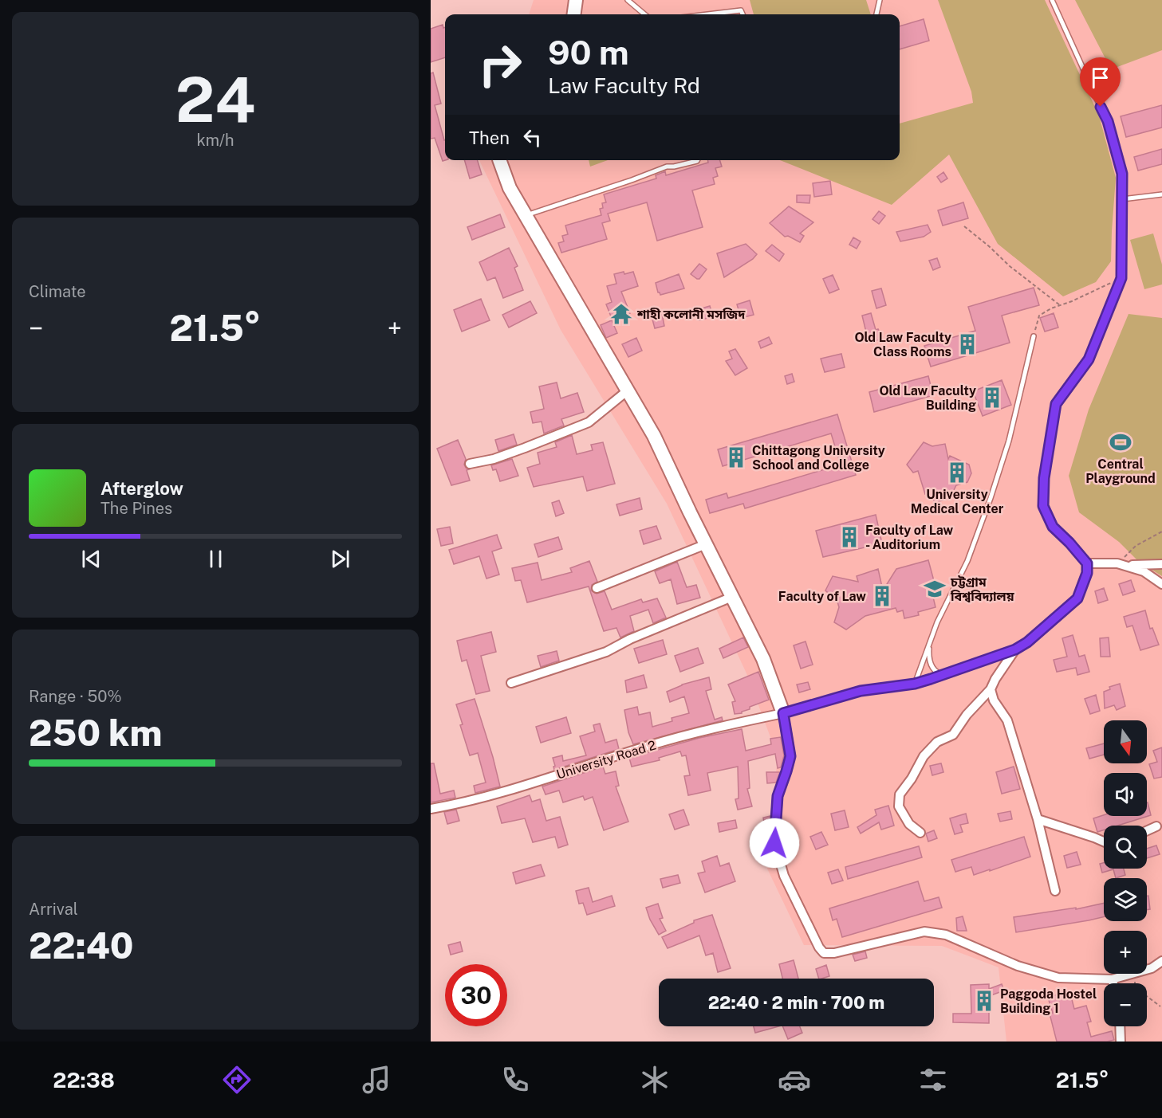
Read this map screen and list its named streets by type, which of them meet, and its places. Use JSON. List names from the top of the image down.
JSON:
{
  "streets": {
    "street": ["University Road 2"]
  },
  "places": {
    "temple": ["শাহী কলোনী মসজিদ"],
    "building": [
      "Old Law Faculty Class Rooms",
      "Old Law Faculty Building",
      "Chittagong University School and College",
      "University Medical Center",
      "Faculty of Law - Auditorium",
      "Faculty of Law",
      "Paggoda Hostel Building 1"
    ],
    "sports": ["Central Playground"],
    "school or university": ["চট্টগ্রাম বিশ্ববিদ্যালয়"]
  },
  "north": "bottom",
  "page": {
    "tile": [
      ["24", "km/h"],
      "Climate",
      ["Range · 50%", "250 km"],
      ["Arrival", "22:40"]
    ],
    "turn": ["90 m", "Law Faculty Rd"],
    "then": "Then",
    "heat": ["−", "21.5°", "+"],
    "song": ["Afterglow", "The Pines"],
    "map_buttons": ["+", "−"],
    "limit": "30",
    "trip": "22:40 · 2 min · 700 m",
    "tabs": ["22:38", "21.5°"]
  }
}
